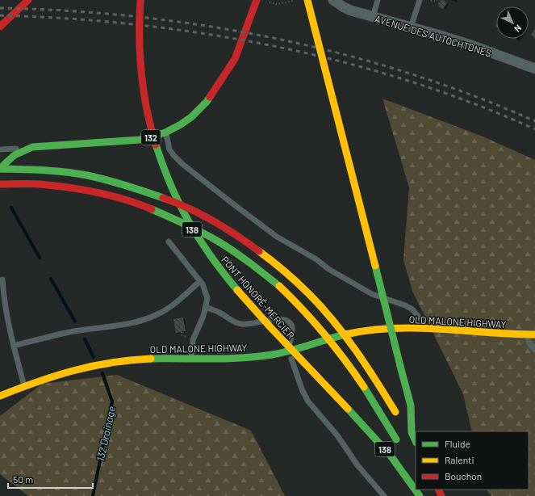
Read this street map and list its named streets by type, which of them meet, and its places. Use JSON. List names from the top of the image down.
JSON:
{
  "streets": {
    "main road": [
      "132",
      "138",
      "PONT HONORÉ-MERCIER",
      "OLD MALONE HIGHWAY"
    ],
    "street": ["AVENUE DES AUTOCHTONES"]
  },
  "water": ["132 Drainage"],
  "legend": ["Fluide", "Ralenti", "Bouchon"],
  "scale_bar": "50 m",
  "north": "bottom right"
}
